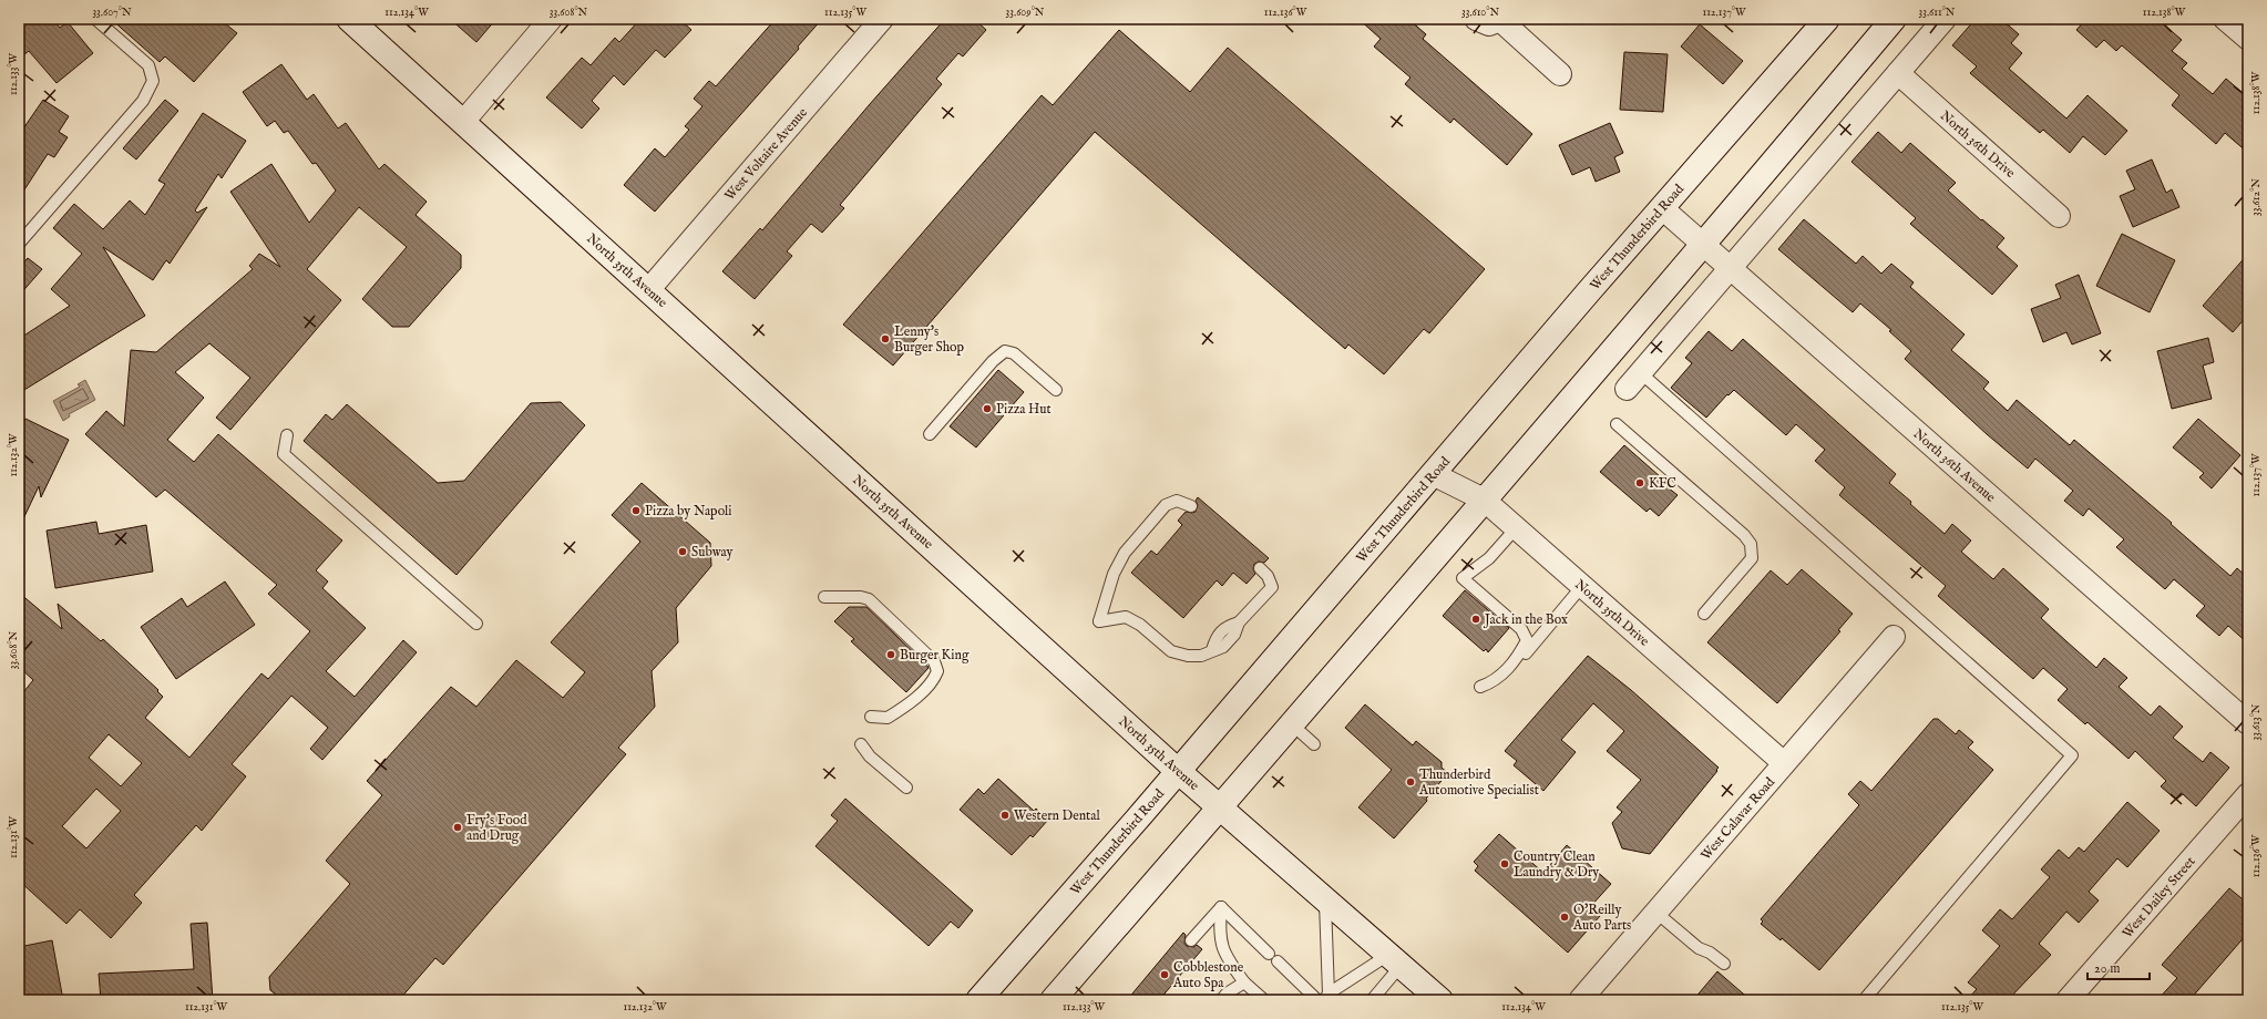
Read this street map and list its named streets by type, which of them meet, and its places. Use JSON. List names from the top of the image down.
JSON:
{
  "streets": {
    "main road": ["West Thunderbird Road", "North 35th Avenue"],
    "street": [
      "North 36th Drive",
      "West Voltaire Avenue",
      "North 36th Avenue",
      "North 35th Drive",
      "West Calavar Road",
      "West Dailey Street"
    ]
  },
  "crossings": [
    ["West Voltaire Avenue", "North 35th Avenue"],
    ["West Thunderbird Road", "North 35th Avenue"],
    ["West Thunderbird Road", "North 36th Avenue"],
    ["West Thunderbird Road", "North 35th Drive"],
    ["North 35th Drive", "West Calavar Road"]
  ],
  "places": [
    "Lenny's Burger Shop",
    "Pizza Hut",
    "KFC",
    "Pizza by Napoli",
    "Subway",
    "Jack in the Box",
    "Burger King",
    "Thunderbird Automotive Specialist",
    "Western Dental",
    "Fry's Food and Drug",
    "Country Clean Laundry & Dry",
    "O'Reilly Auto Parts",
    "Cobblestone Auto Spa"
  ],
  "scale_bar": "20 m",
  "coordinates": [
    "33.607°N",
    "112.134°W",
    "33.608°N",
    "112.135°W",
    "33.609°N",
    "112.136°W",
    "33.610°N",
    "112.137°W",
    "33.611°N",
    "112.138°W",
    "112.133°W",
    "33.612°N",
    "112.132°W",
    "33.613°N",
    "112.131°W"
  ]
}
